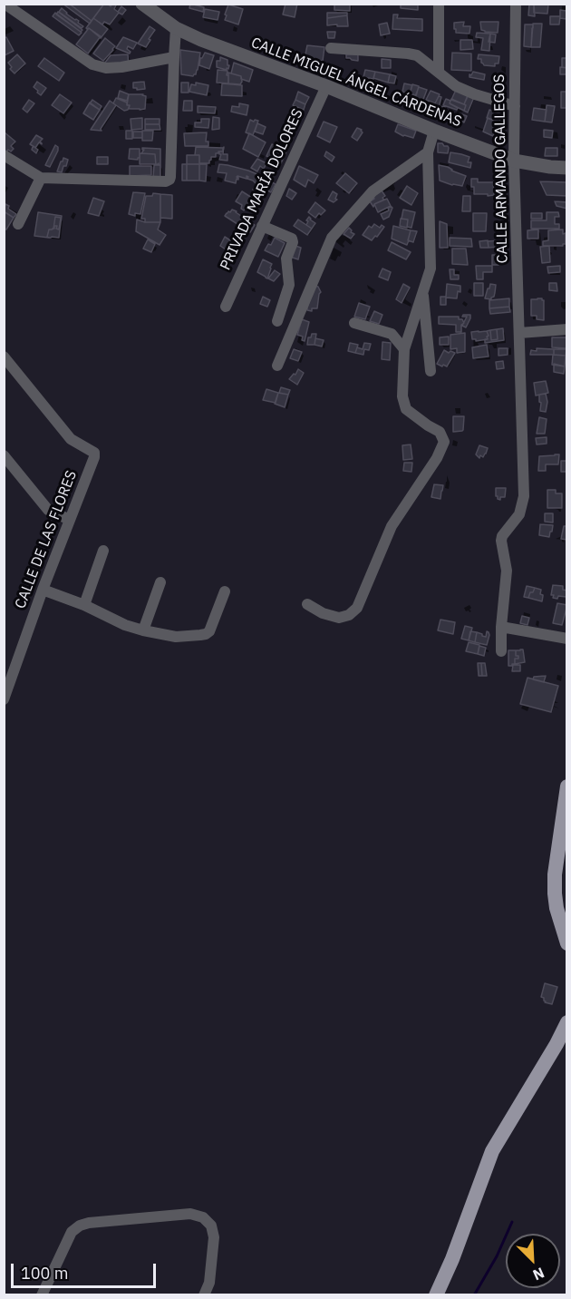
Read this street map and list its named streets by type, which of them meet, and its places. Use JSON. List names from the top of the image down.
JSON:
{
  "streets": {
    "street": [
      "CALLE MIGUEL ÁNGEL CÁRDENAS",
      "CALLE ARMANDO GALLEGOS",
      "PRIVADA MARÍA DOLORES",
      "CALLE DE LAS FLORES"
    ]
  },
  "crossings": [
    ["CALLE MIGUEL ÁNGEL CÁRDENAS", "CALLE ARMANDO GALLEGOS"],
    ["CALLE MIGUEL ÁNGEL CÁRDENAS", "PRIVADA MARÍA DOLORES"]
  ],
  "scale_bar": "100 m",
  "north": "bottom right"
}
